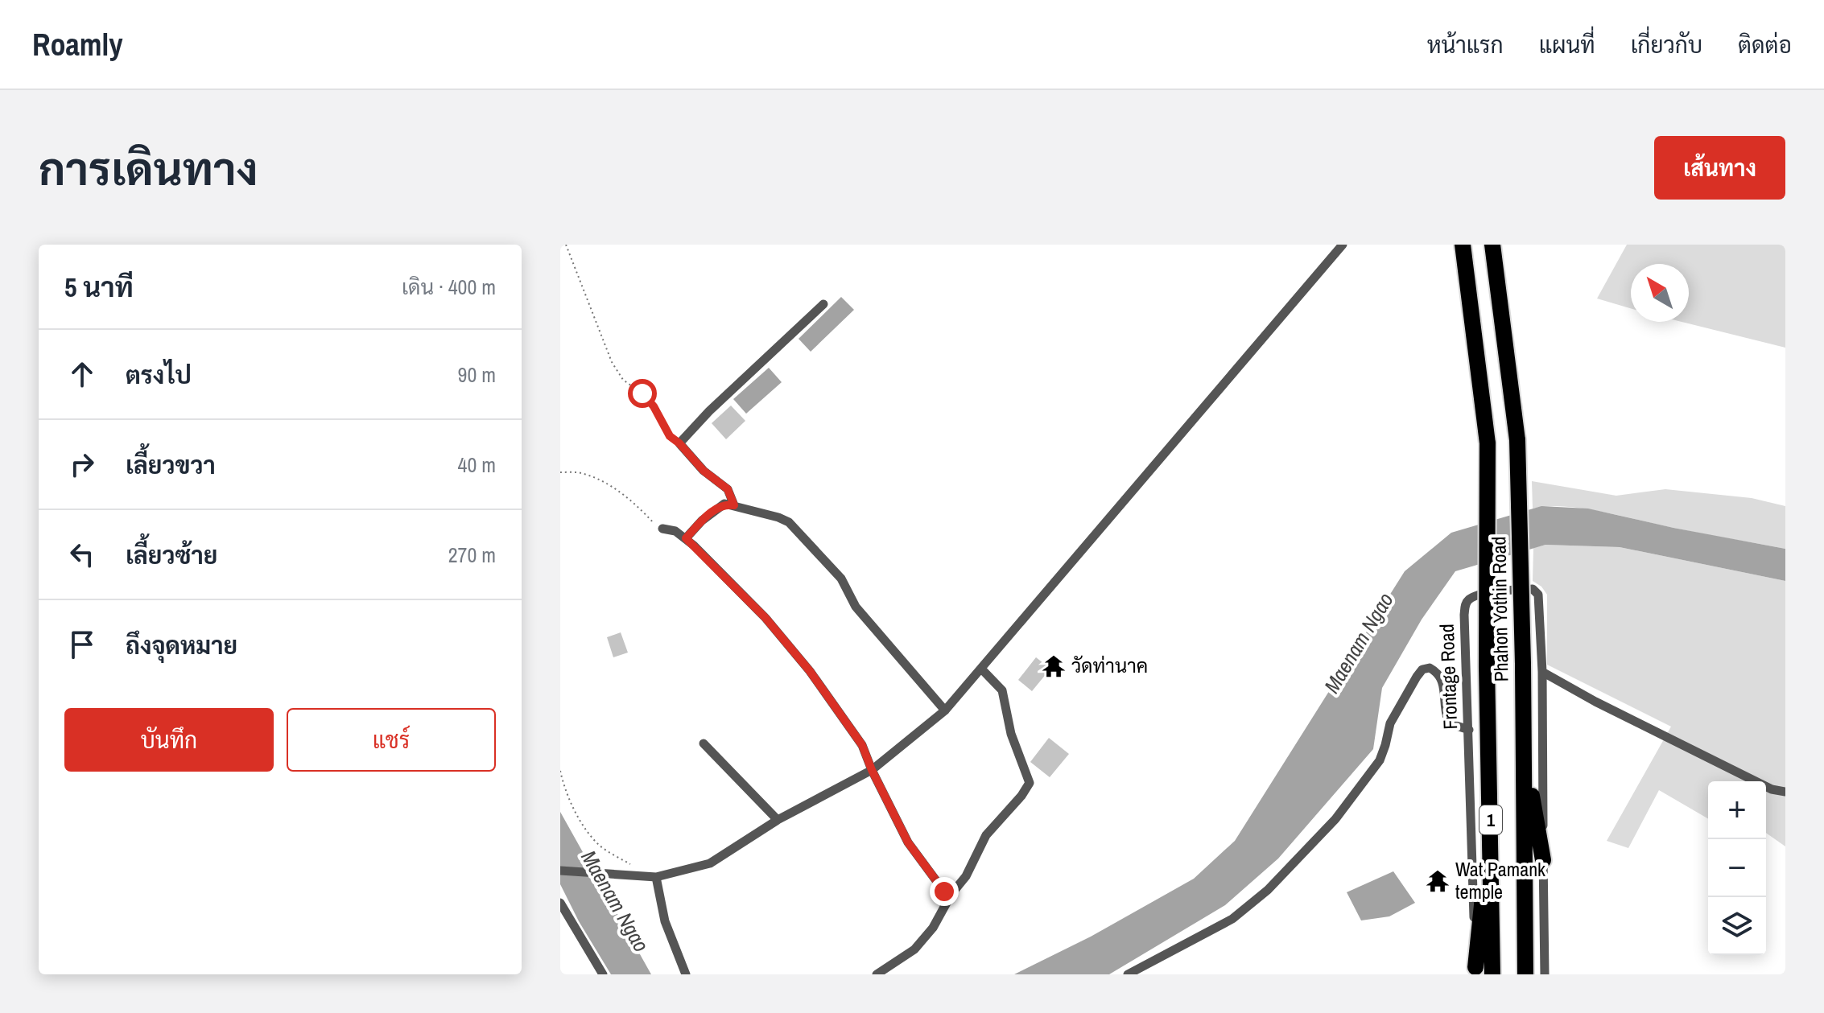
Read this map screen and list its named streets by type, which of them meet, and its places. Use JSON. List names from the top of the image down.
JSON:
{
  "streets": {
    "highway": ["Phahon Yothin Road", "1"],
    "street": ["Frontage Road"]
  },
  "water": ["Maenam Ngao"],
  "places": {
    "temple": ["วัดท่านาค", "Wat Pamank temple"]
  },
  "north": "top left",
  "page": {
    "header": "Roamly",
    "nav": [
      "หน้าแรก",
      "แผนที่",
      "เกี่ยวกับ",
      "ติดต่อ"
    ],
    "buttons": [
      "เส้นทาง",
      ["บันทึก", "แชร์"]
    ],
    "title": "การเดินทาง",
    "heading": ["5 นาที", "เดิน · 400 m"],
    "list": [
      ["ตรงไป", "90 m"],
      ["เลี้ยวขวา", "40 m"],
      ["เลี้ยวซ้าย", "270 m"],
      "ถึงจุดหมาย"
    ],
    "map_buttons": ["+", "−"]
  }
}
